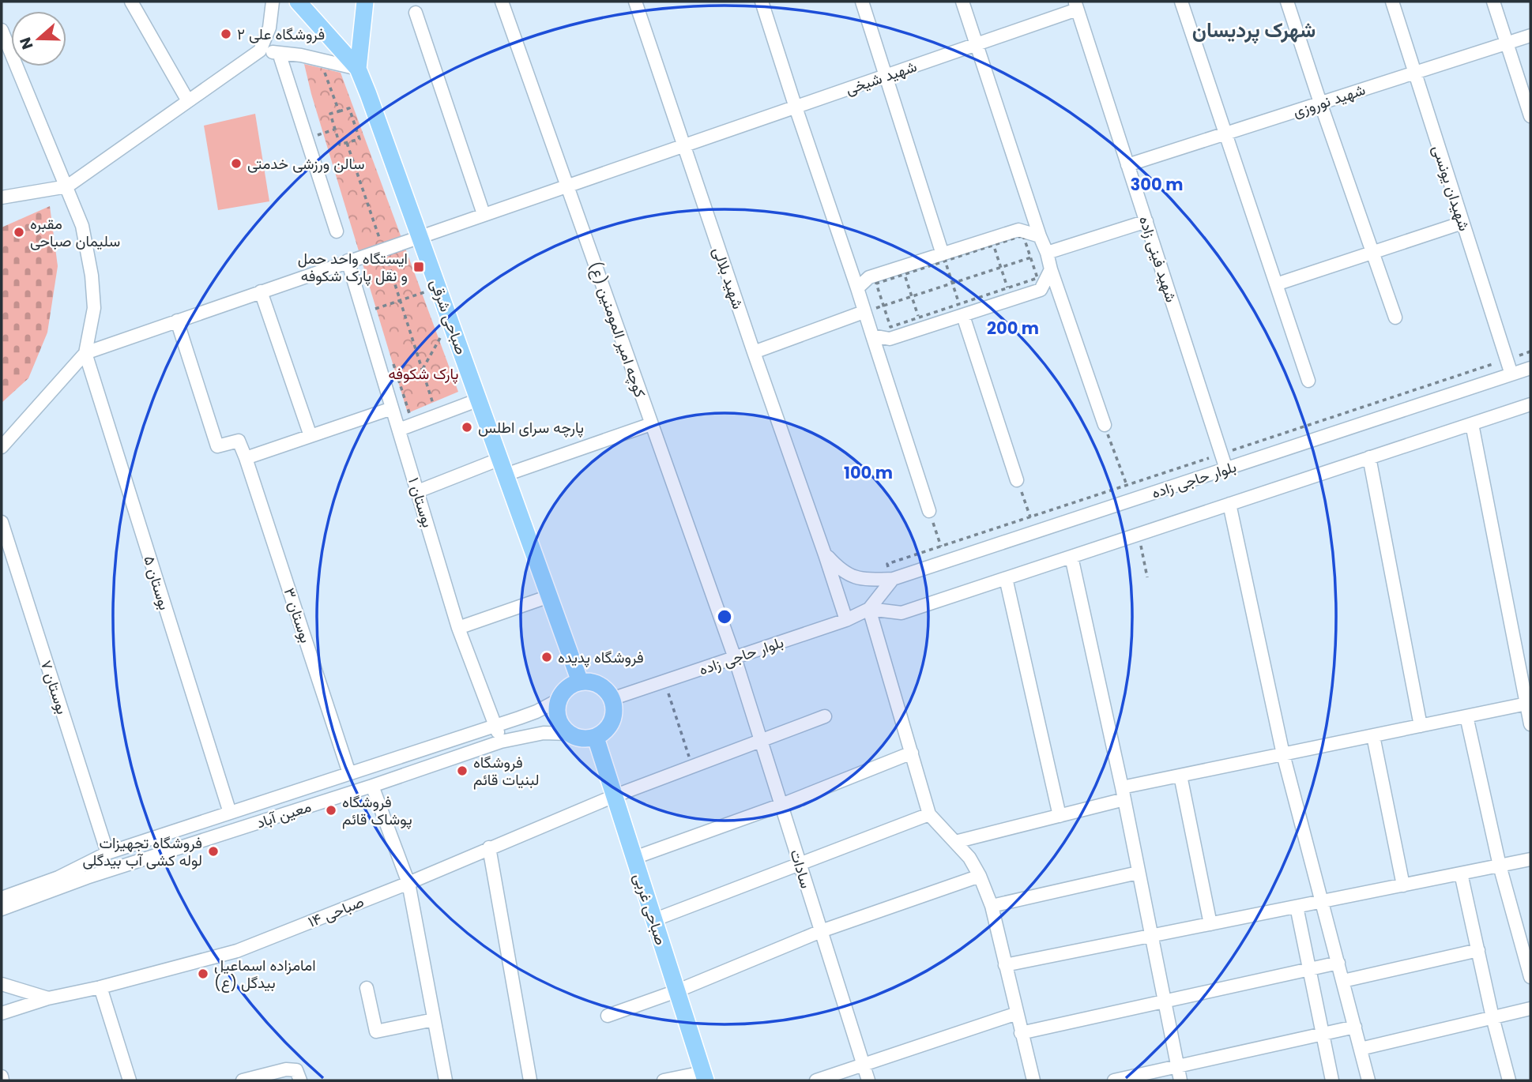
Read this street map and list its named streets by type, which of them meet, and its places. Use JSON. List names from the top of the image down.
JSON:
{
  "streets": {
    "main road": ["صباحی شرقی", "صباحی غربی"],
    "street": [
      "شهید شیخی",
      "شهید نوروزی",
      "شهیدان یونسی",
      "شهید فینی زاده",
      "شهید بلالی",
      "کوچه امیر المومنین (ع)",
      "بلوار حاجی زاده",
      "بوستان ۱",
      "بوستان ۵",
      "بوستان ۳",
      "بوستان ۷",
      "معین آباد",
      "سادات",
      "صباحی ۱۴"
    ]
  },
  "crossings": [
    ["شهید شیخی", "شهید فینی زاده"],
    ["شهید شیخی", "شهید بلالی"],
    ["شهید شیخی", "صباحی شرقی"],
    ["شهید شیخی", "کوچه امیر المومنین (ع)"],
    ["شهید شیخی", "بوستان ۱"],
    ["شهید شیخی", "بوستان ۵"],
    ["شهید نوروزی", "شهیدان یونسی"],
    ["شهید نوروزی", "شهید فینی زاده"],
    ["شهیدان یونسی", "بلوار حاجی زاده"],
    ["شهید فینی زاده", "بلوار حاجی زاده"],
    ["شهید بلالی", "بلوار حاجی زاده"],
    ["صباحی شرقی", "بلوار حاجی زاده"],
    ["صباحی شرقی", "معین آباد"],
    ["صباحی شرقی", "صباحی غربی"],
    ["کوچه امیر المومنین (ع)", "بلوار حاجی زاده"],
    ["کوچه امیر المومنین (ع)", "سادات"],
    ["بلوار حاجی زاده", "معین آباد"],
    ["بلوار حاجی زاده", "سادات"],
    ["بلوار حاجی زاده", "صباحی غربی"],
    ["بوستان ۱", "معین آباد"],
    ["بوستان ۵", "معین آباد"],
    ["بوستان ۳", "معین آباد"],
    ["بوستان ۷", "معین آباد"],
    ["معین آباد", "صباحی غربی"],
    ["سادات", "صباحی ۱۴"],
    ["صباحی غربی", "صباحی ۱۴"]
  ],
  "districts": ["شهرک پردیسان"],
  "parks": ["پارک شکوفه"],
  "places": {
    "other": [
      "فروشگاه علی ۲",
      "سالن ورزشی خدمتی",
      "مقبره سلیمان صباحی",
      "پارچه سرای اطلس",
      "فروشگاه پدیده",
      "فروشگاه لبنیات قائم",
      "فروشگاه پوشاک قائم",
      "فروشگاه تجهیزات لوله کشی آب بیدگلی",
      "امامزاده اسماعیل (ع) بیدگل"
    ],
    "transit": ["ایستگاه واحد حمل و نقل پارک شکوفه"]
  },
  "north": "left",
  "rings": ["300 m", "200 m", "100 m"]
}
